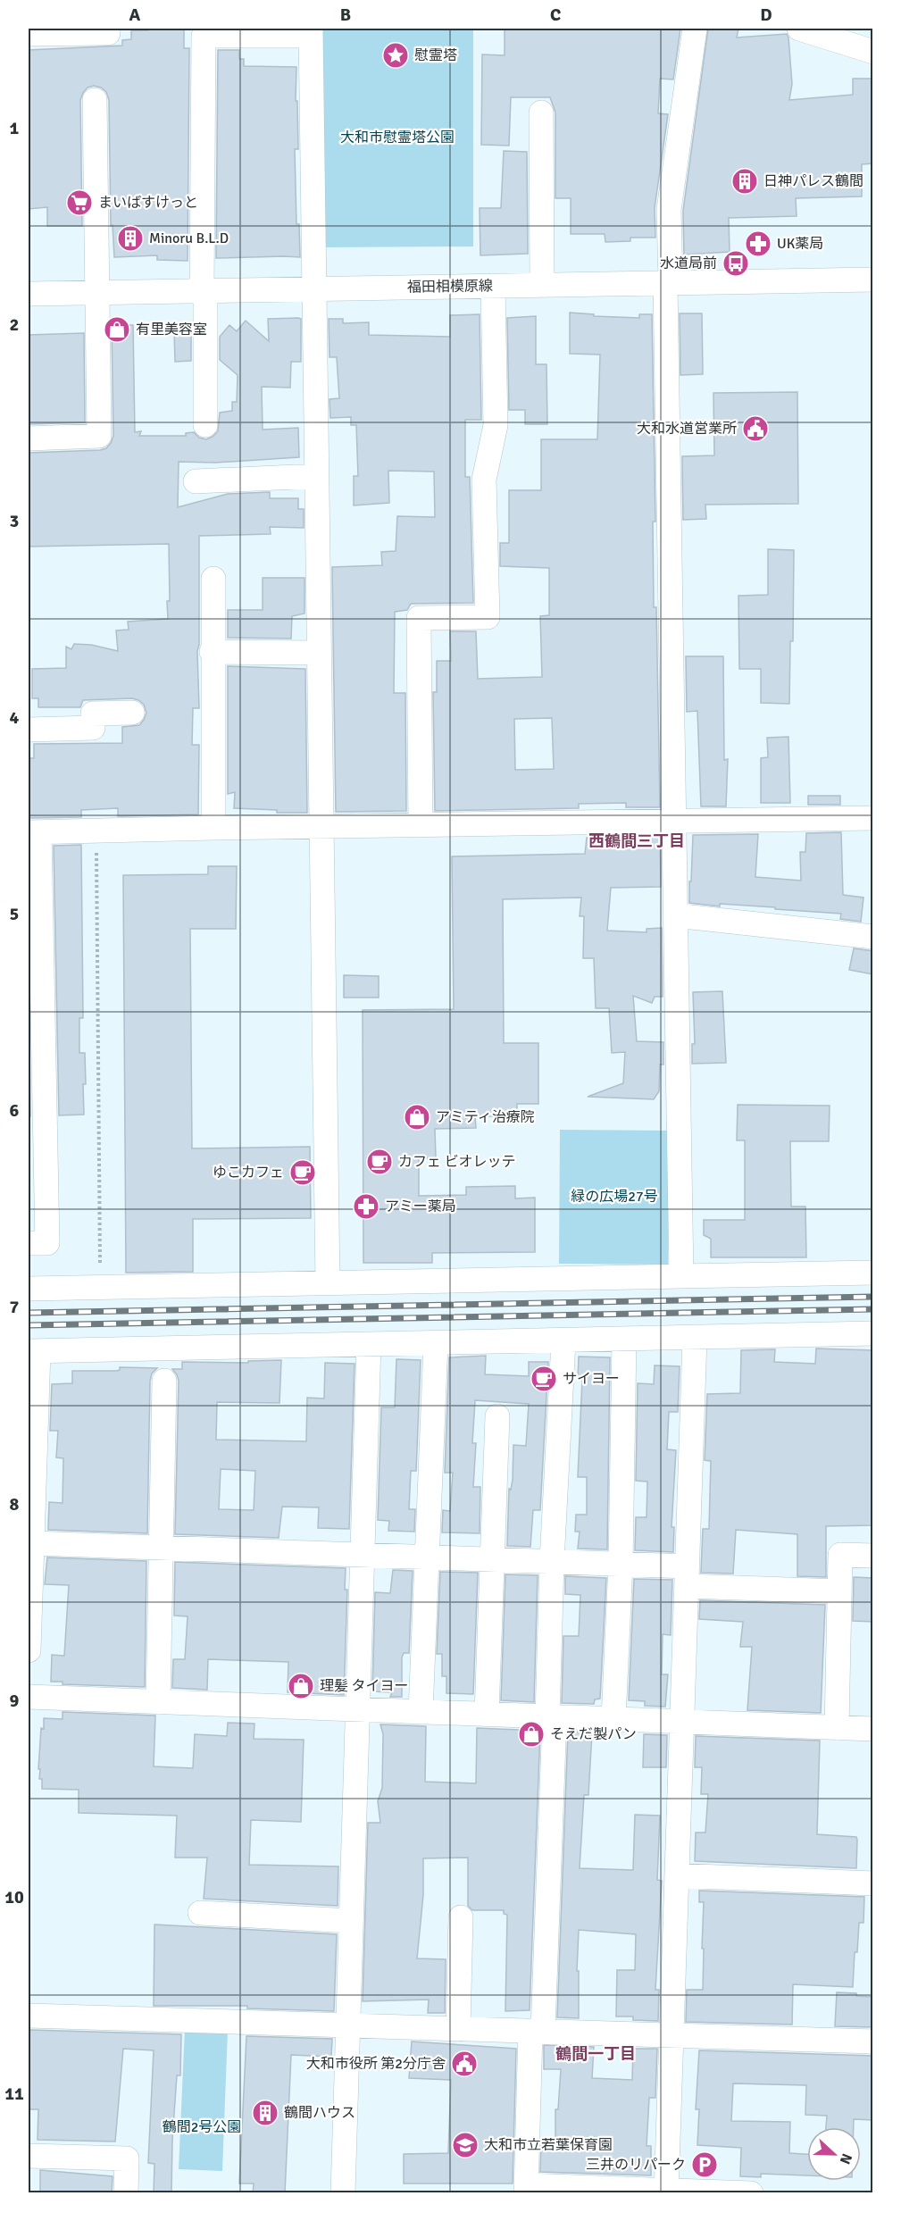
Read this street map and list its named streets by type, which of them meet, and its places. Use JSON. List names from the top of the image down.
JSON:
{
  "streets": {
    "street": ["福田相模原線"]
  },
  "districts": ["西鶴間三丁目", "鶴間一丁目"],
  "parks": ["大和市慰霊塔公園", "緑の広場27号", "鶴間2号公園"],
  "places": {
    "place": ["慰霊塔"],
    "building": ["日神パレス鶴間", "Minoru B.L.D", "鶴間ハウス"],
    "supermarket": ["まいばすけっと"],
    "pharmacy": ["UK薬局", "アミー薬局"],
    "bus stop": ["水道局前"],
    "shop": [
      "有里美容室",
      "アミティ治療院",
      "理髪 タイヨー",
      "そえだ製パン"
    ],
    "public building": ["大和水道営業所", "大和市役所 第2分庁舎"],
    "cafe": ["カフェ ビオレッテ", "ゆこカフェ", "サイヨー"],
    "school or university": ["大和市立若葉保育園"],
    "parking": ["三井のリパーク"]
  },
  "north": "right",
  "grid": {
    "columns": [
      "A",
      "B",
      "C",
      "D"
    ],
    "rows": [
      "1",
      "2",
      "3",
      "4",
      "5",
      "6",
      "7",
      "8",
      "9",
      "10",
      "11"
    ]
  }
}
